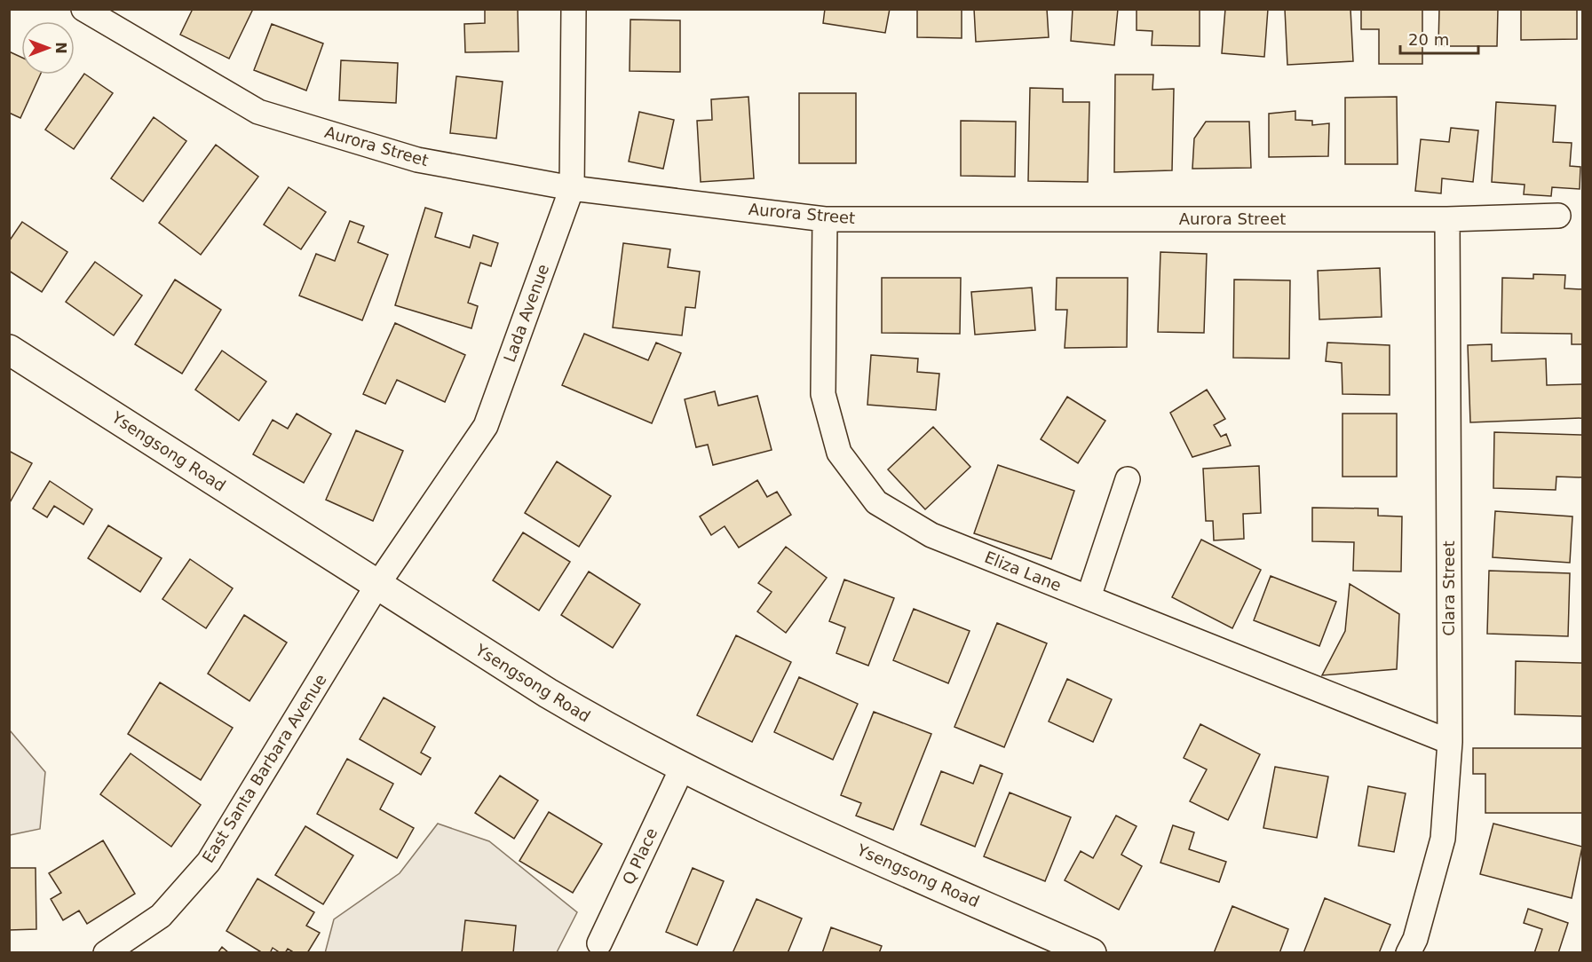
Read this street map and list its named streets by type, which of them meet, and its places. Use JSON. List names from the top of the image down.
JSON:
{
  "streets": {
    "main road": ["Ysengsong Road"],
    "street": [
      "Aurora Street",
      "Lada Avenue",
      "Eliza Lane",
      "Clara Street",
      "East Santa Barbara Avenue",
      "Q Place"
    ]
  },
  "crossings": [
    ["Aurora Street", "Lada Avenue"],
    ["Aurora Street", "Eliza Lane"],
    ["Aurora Street", "Clara Street"],
    ["Lada Avenue", "Ysengsong Road"],
    ["Lada Avenue", "East Santa Barbara Avenue"],
    ["Ysengsong Road", "East Santa Barbara Avenue"],
    ["Ysengsong Road", "Q Place"],
    ["Eliza Lane", "Clara Street"]
  ],
  "scale_bar": "20 m",
  "north": "right"
}
